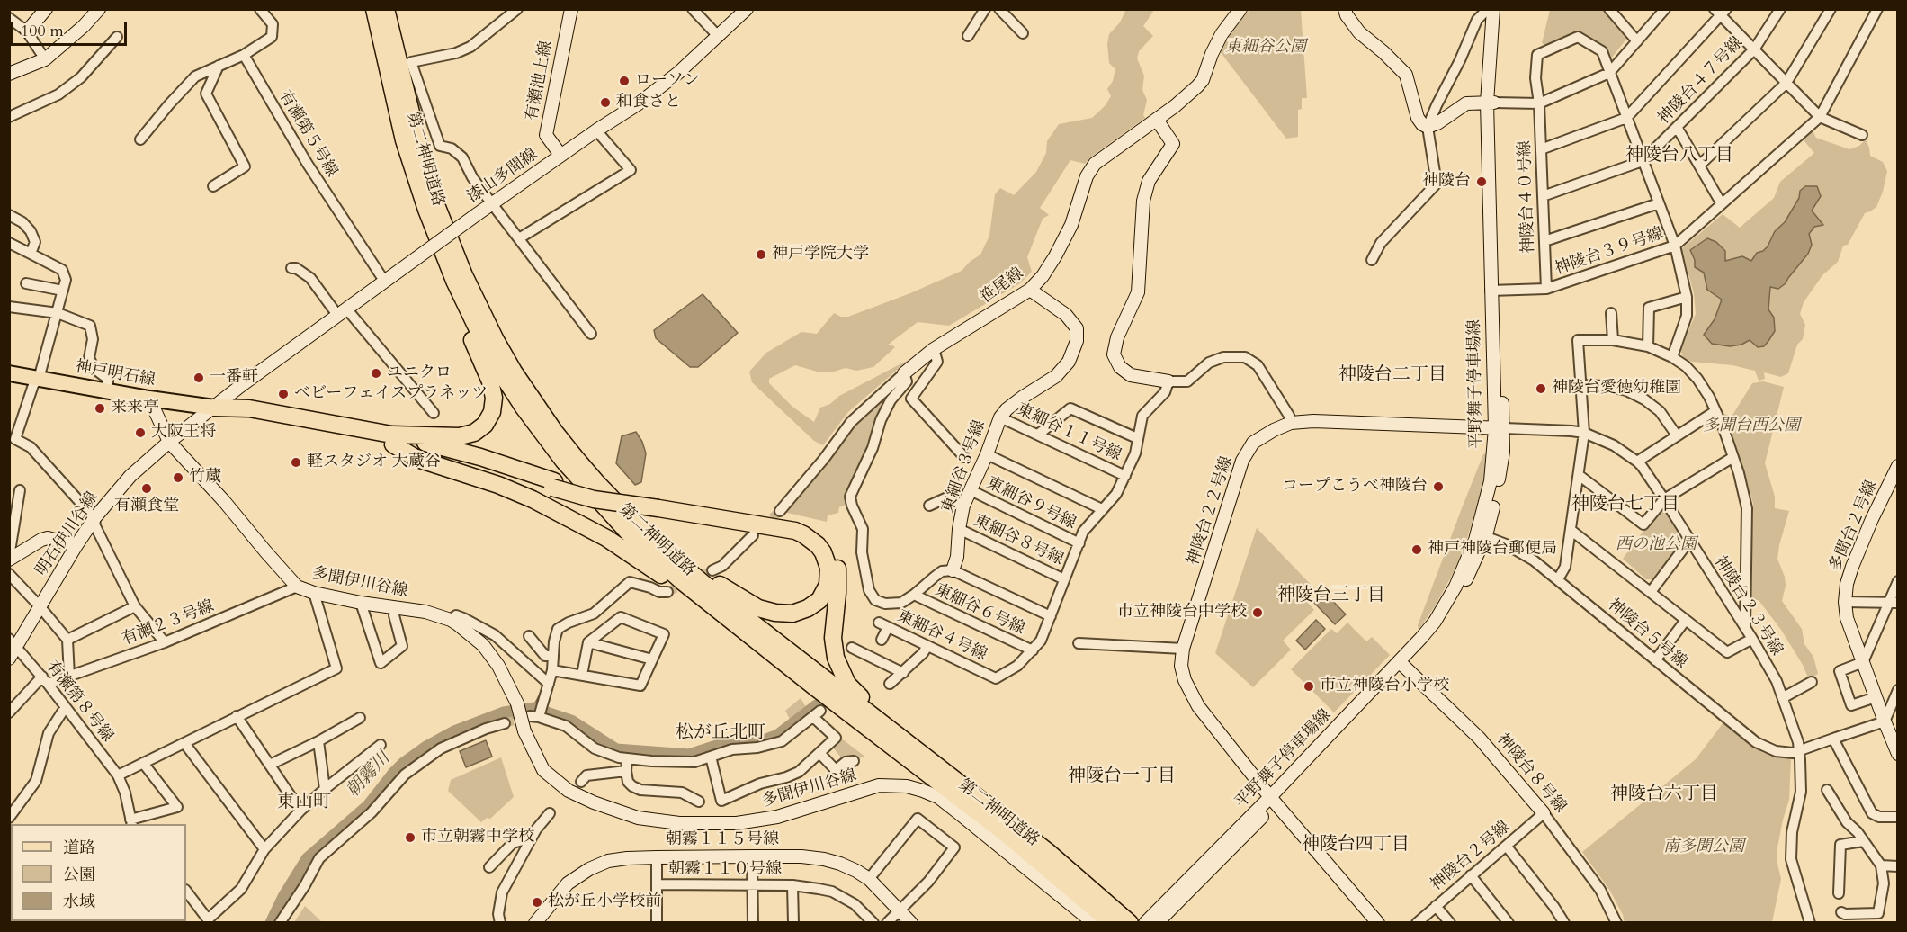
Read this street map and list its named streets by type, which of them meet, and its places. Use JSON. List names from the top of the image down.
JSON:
{
  "streets": {
    "highway": ["第二神明道路"],
    "main road": ["神戸明石線"],
    "street": [
      "有瀬池上線",
      "神陵台４７号線",
      "有瀬第５号線",
      "漆山多聞線",
      "神陵台４０号線",
      "神陵台３９号線",
      "笹尾線",
      "平野舞子停車場線",
      "東細谷１１号線",
      "東細谷３号線",
      "東細谷９号線",
      "神陵台２２号線",
      "多聞台２号線",
      "明石伊川谷線",
      "東細谷８号線",
      "多聞伊川谷線",
      "神陵台２３号線",
      "東細谷６号線",
      "有瀬２３号線",
      "神陵台５号線",
      "東細谷４号線",
      "有瀬第８号線",
      "神陵台８号線",
      "朝霧１１５号線",
      "神陵台２号線",
      "朝霧１１０号線"
    ]
  },
  "crossings": [
    ["有瀬池上線", "漆山多聞線"],
    ["神陵台４７号線", "神陵台４０号線"],
    ["有瀬第５号線", "漆山多聞線"],
    ["漆山多聞線", "神戸明石線"],
    ["漆山多聞線", "明石伊川谷線"],
    ["漆山多聞線", "多聞伊川谷線"],
    ["神陵台４０号線", "神陵台３９号線"],
    ["神陵台３９号線", "平野舞子停車場線"],
    ["笹尾線", "東細谷３号線"],
    ["神戸明石線", "多聞伊川谷線"],
    ["平野舞子停車場線", "神陵台２２号線"],
    ["平野舞子停車場線", "神陵台２３号線"],
    ["平野舞子停車場線", "神陵台５号線"],
    ["平野舞子停車場線", "神陵台８号線"],
    ["東細谷１１号線", "東細谷３号線"],
    ["東細谷１１号線", "東細谷４号線"],
    ["東細谷３号線", "東細谷９号線"],
    ["東細谷３号線", "東細谷８号線"],
    ["東細谷９号線", "東細谷４号線"],
    ["神陵台２２号線", "神陵台２３号線"],
    ["明石伊川谷線", "多聞伊川谷線"],
    ["明石伊川谷線", "有瀬第８号線"],
    ["東細谷８号線", "東細谷４号線"],
    ["多聞伊川谷線", "有瀬２３号線"],
    ["神陵台２３号線", "神陵台５号線"],
    ["東細谷６号線", "東細谷４号線"],
    ["有瀬２３号線", "有瀬第８号線"],
    ["神陵台８号線", "神陵台２号線"]
  ],
  "districts": [
    "神陵台八丁目",
    "神陵台二丁目",
    "神陵台七丁目",
    "神陵台三丁目",
    "松が丘北町",
    "神陵台一丁目",
    "神陵台六丁目",
    "東山町",
    "神陵台四丁目"
  ],
  "water": ["朝霧川"],
  "parks": [
    "東細谷公園",
    "多聞台西公園",
    "西の池公園",
    "南多聞公園"
  ],
  "places": [
    "ローソン",
    "和食さと",
    "神陵台",
    "神戸学院大学",
    "ユニクロ",
    "一番軒",
    "神陵台愛徳幼稚園",
    "ベビーフェイスプラネッツ",
    "来来亭",
    "大阪王将",
    "軽スタジオ 大蔵谷",
    "竹蔵",
    "コープこうべ神陵台",
    "有瀬食堂",
    "神戸神陵台郵便局",
    "市立神陵台中学校",
    "市立神陵台小学校",
    "市立朝霧中学校",
    "松が丘小学校前"
  ],
  "legend": ["道路", "公園", "水域"],
  "scale_bar": "100 m"
}
